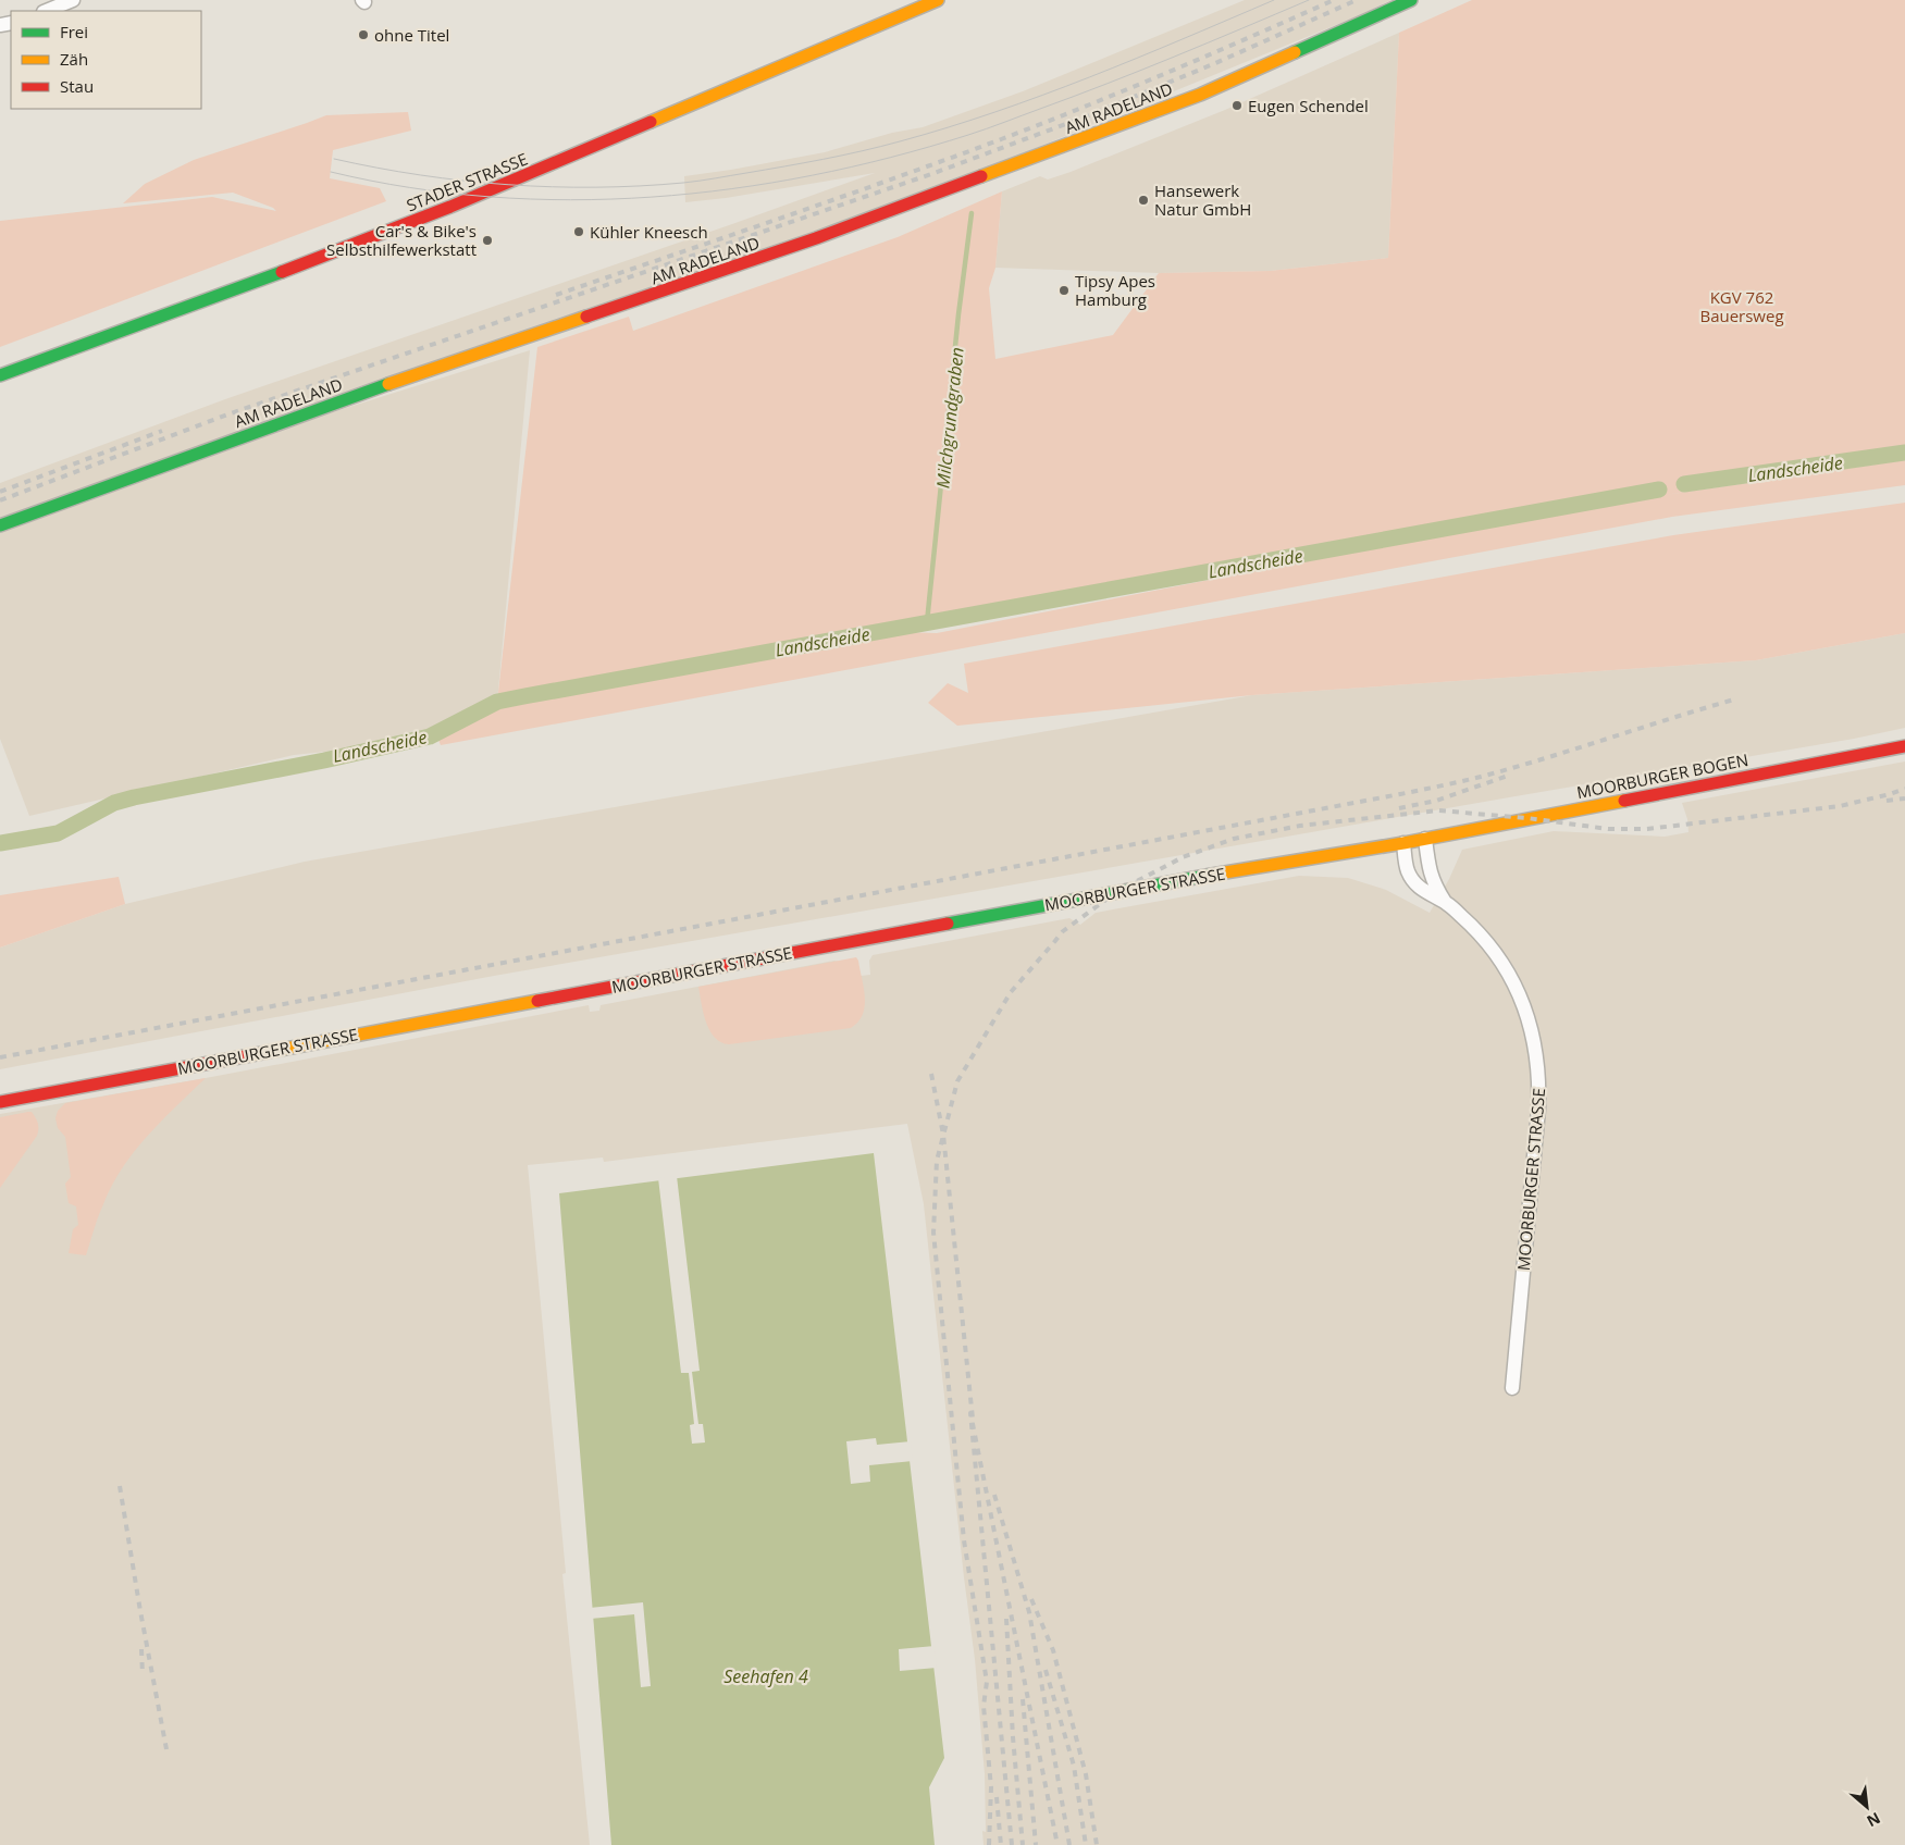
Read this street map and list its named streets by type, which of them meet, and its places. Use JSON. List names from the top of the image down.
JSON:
{
  "streets": {
    "main road": [
      "AM RADELAND",
      "STADER STRASSE",
      "MOORBURGER BOGEN",
      "MOORBURGER STRASSE"
    ]
  },
  "crossings": [
    ["MOORBURGER BOGEN", "MOORBURGER STRASSE"]
  ],
  "water": ["Milchgrundgraben", "Landscheide", "Seehafen 4"],
  "parks": ["KGV 762 Bauersweg"],
  "places": [
    "ohne Titel",
    "Eugen Schendel",
    "Hansewerk Natur GmbH",
    "Kühler Kneesch",
    "Car's & Bike's Selbsthilfewerkstatt",
    "Tipsy Apes Hamburg"
  ],
  "legend": ["Frei", "Zäh", "Stau"],
  "north": "bottom right"
}
